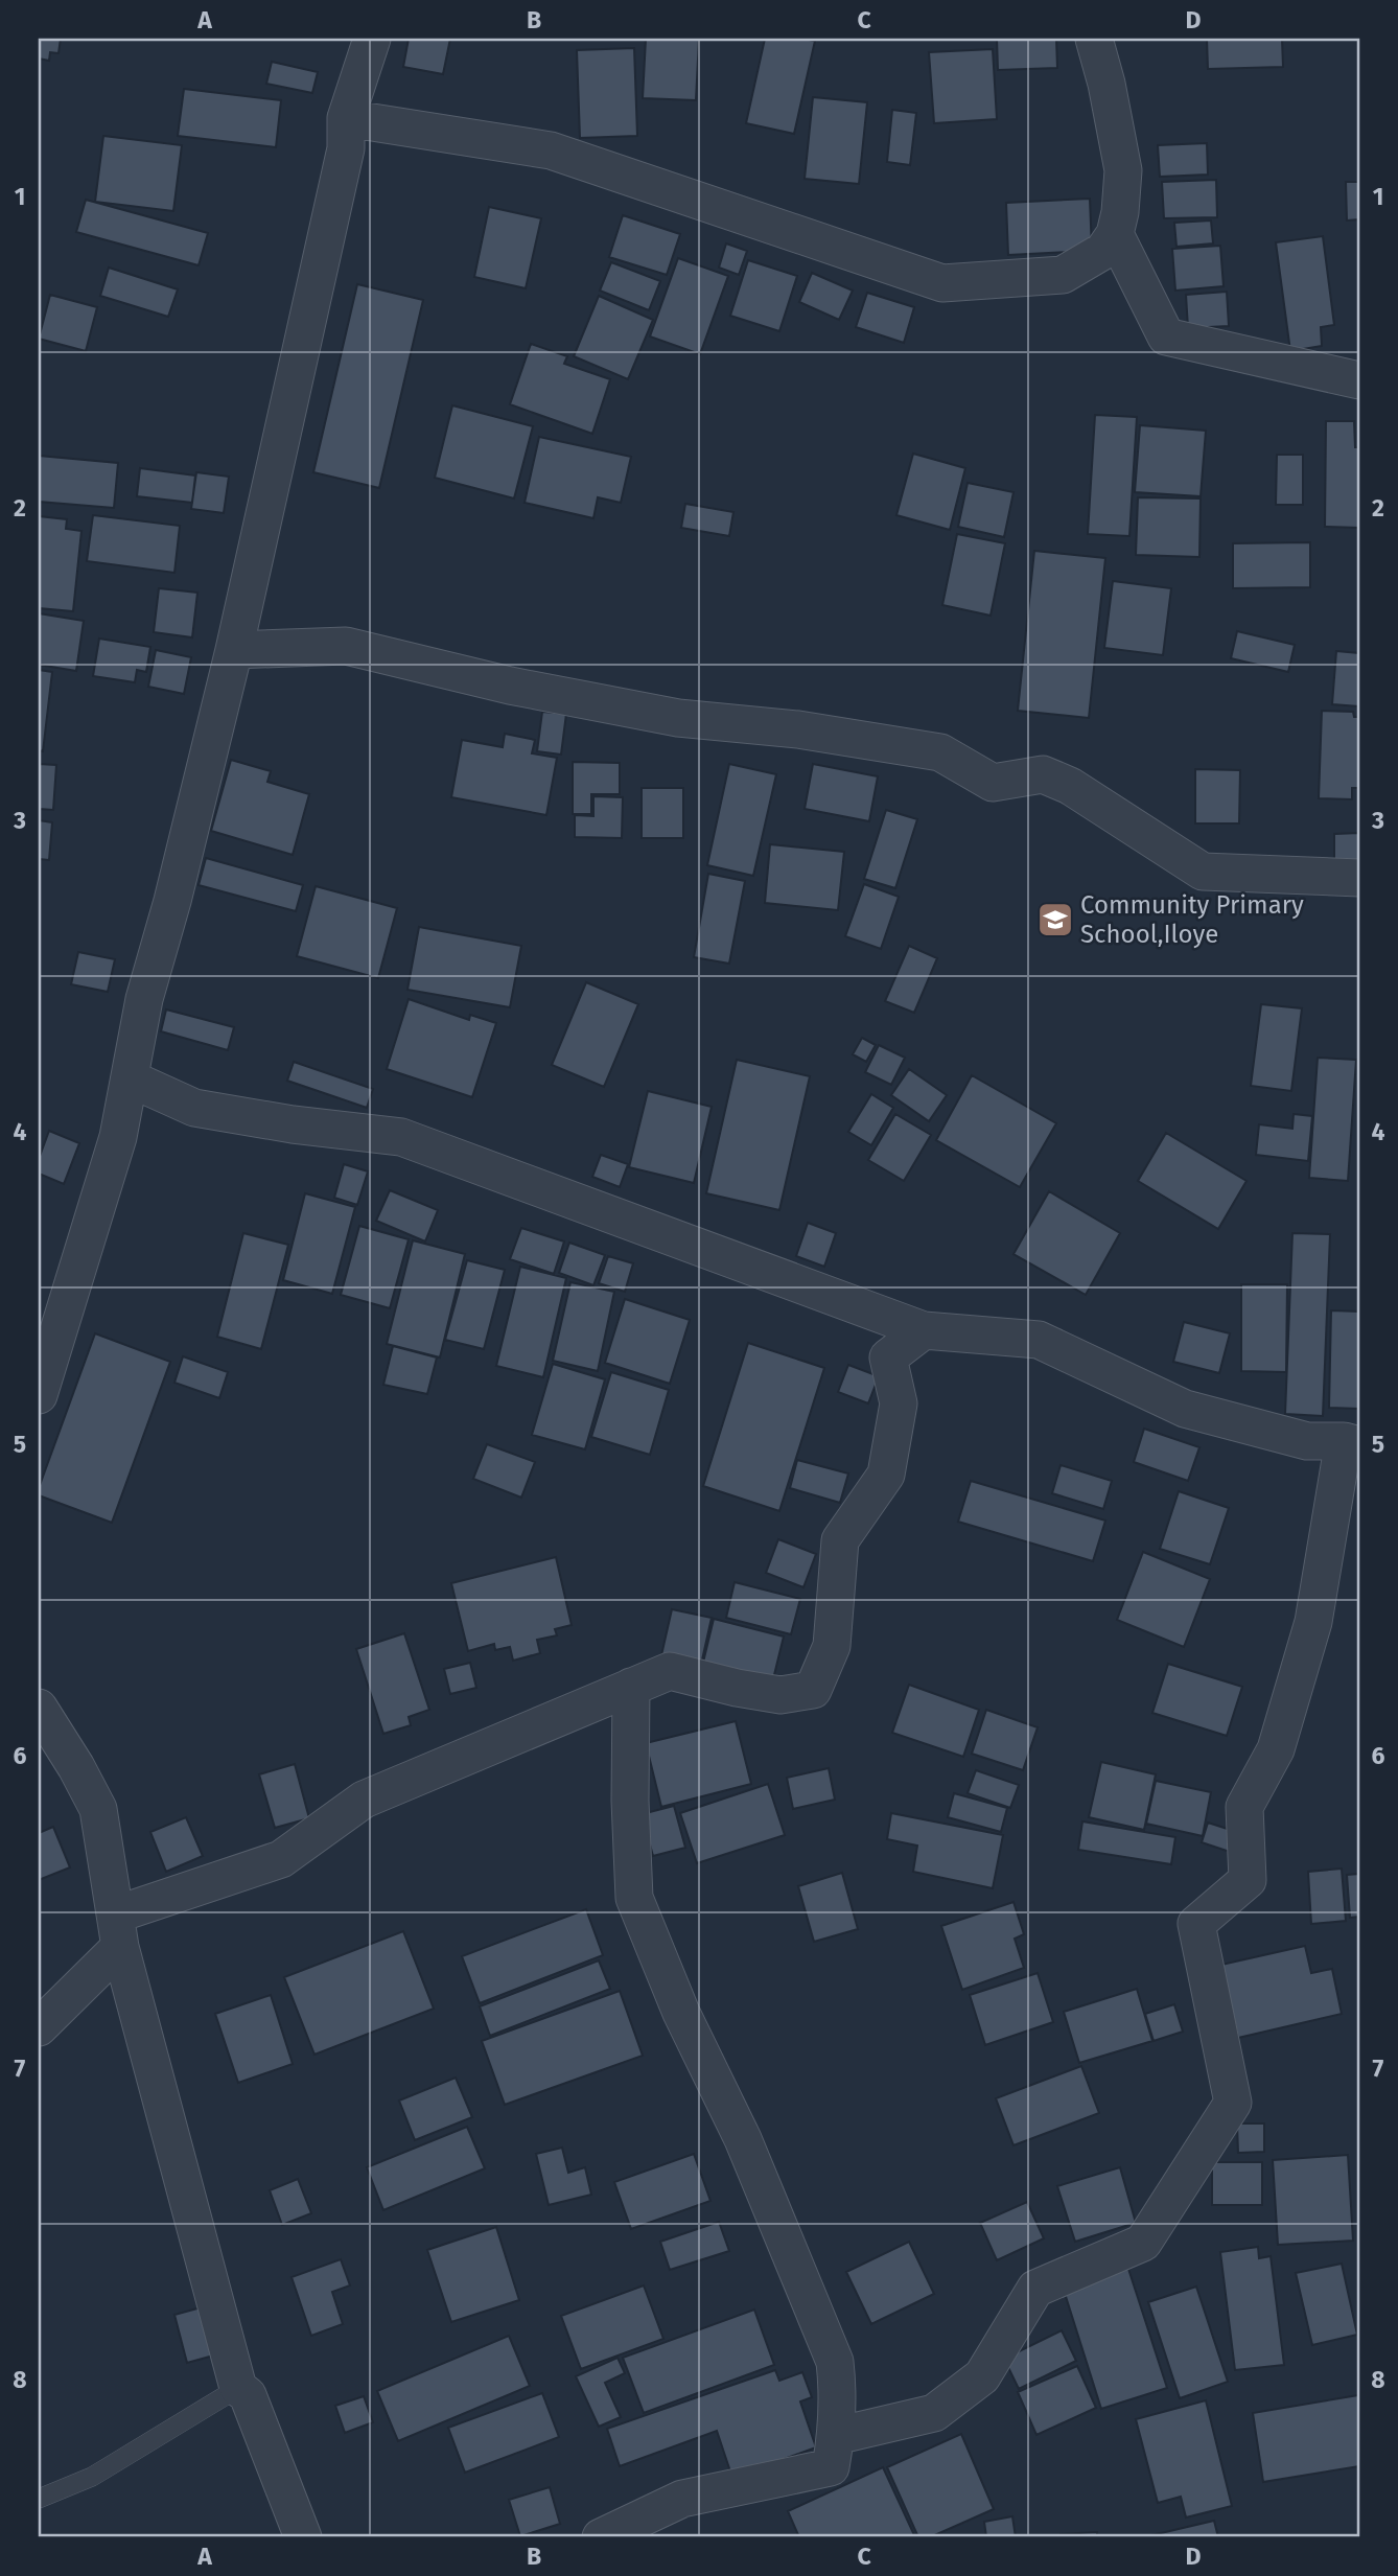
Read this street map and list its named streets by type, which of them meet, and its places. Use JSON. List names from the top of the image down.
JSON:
{
  "places": {
    "school or university": ["Community Primary School,Iloye"]
  },
  "grid": {
    "columns": [
      "A",
      "B",
      "C",
      "D"
    ],
    "rows": [
      "1",
      "2",
      "3",
      "4",
      "5",
      "6",
      "7",
      "8"
    ]
  }
}
